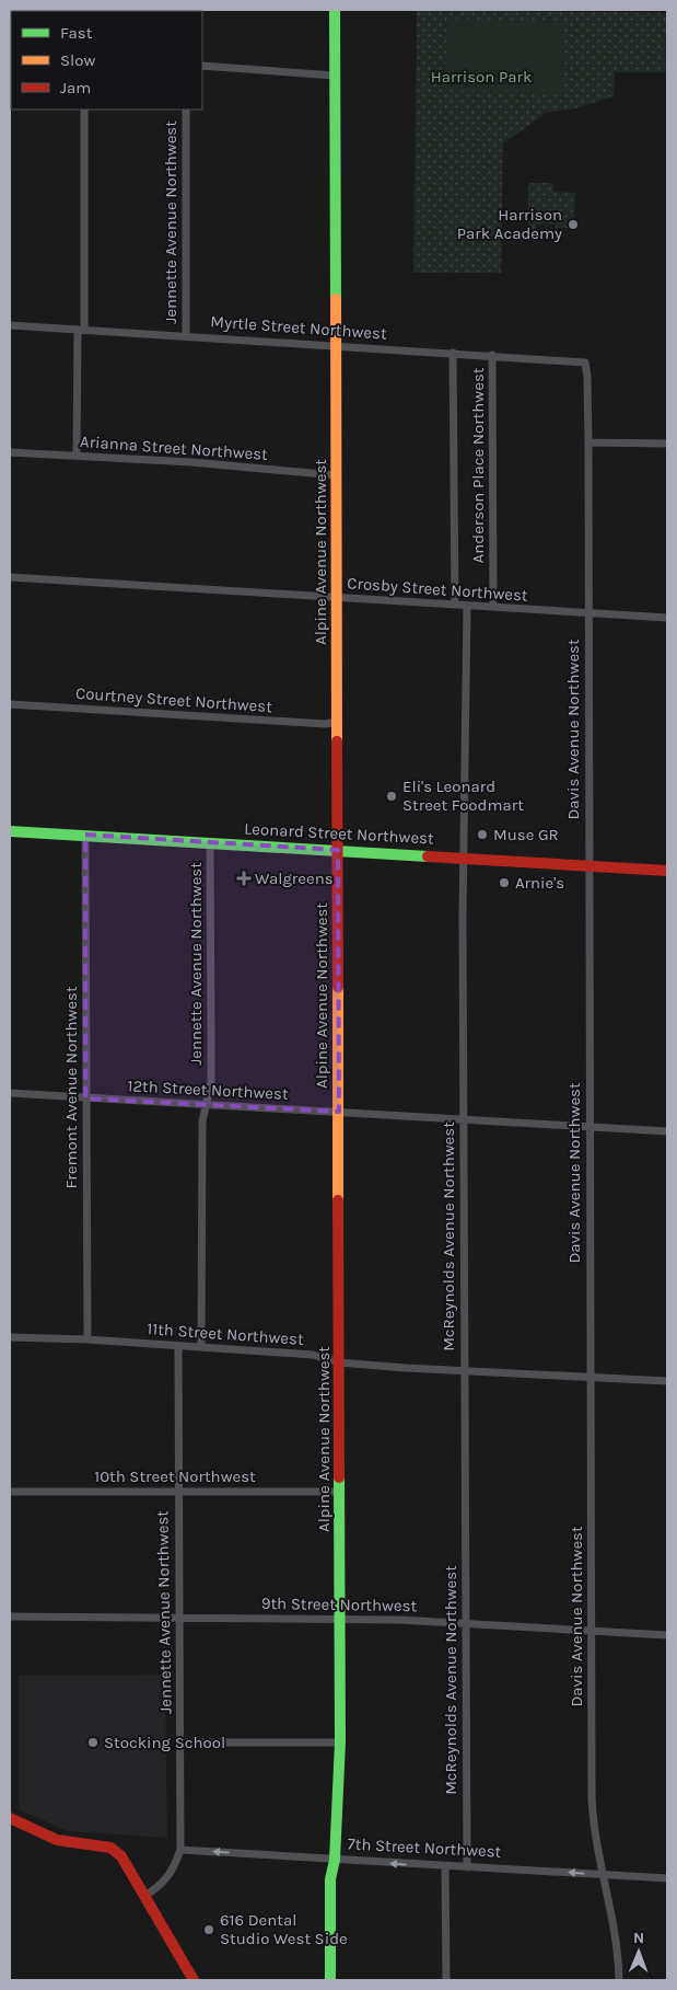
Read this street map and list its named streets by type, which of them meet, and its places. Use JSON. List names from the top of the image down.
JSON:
{
  "streets": {
    "main road": ["Alpine Avenue Northwest", "Leonard Street Northwest"],
    "street": [
      "Jennette Avenue Northwest",
      "Myrtle Street Northwest",
      "Arianna Street Northwest",
      "Anderson Place Northwest",
      "Crosby Street Northwest",
      "Courtney Street Northwest",
      "Davis Avenue Northwest",
      "Fremont Avenue Northwest",
      "12th Street Northwest",
      "McReynolds Avenue Northwest",
      "11th Street Northwest",
      "10th Street Northwest",
      "9th Street Northwest",
      "7th Street Northwest"
    ]
  },
  "crossings": [
    ["Jennette Avenue Northwest", "Myrtle Street Northwest"],
    ["Jennette Avenue Northwest", "Leonard Street Northwest"],
    ["Jennette Avenue Northwest", "12th Street Northwest"],
    ["Jennette Avenue Northwest", "11th Street Northwest"],
    ["Jennette Avenue Northwest", "10th Street Northwest"],
    ["Jennette Avenue Northwest", "9th Street Northwest"],
    ["Jennette Avenue Northwest", "7th Street Northwest"],
    ["Myrtle Street Northwest", "Anderson Place Northwest"],
    ["Myrtle Street Northwest", "Alpine Avenue Northwest"],
    ["Myrtle Street Northwest", "Davis Avenue Northwest"],
    ["Arianna Street Northwest", "Alpine Avenue Northwest"],
    ["Anderson Place Northwest", "Crosby Street Northwest"],
    ["Alpine Avenue Northwest", "Crosby Street Northwest"],
    ["Alpine Avenue Northwest", "Courtney Street Northwest"],
    ["Alpine Avenue Northwest", "Leonard Street Northwest"],
    ["Alpine Avenue Northwest", "12th Street Northwest"],
    ["Alpine Avenue Northwest", "11th Street Northwest"],
    ["Alpine Avenue Northwest", "10th Street Northwest"],
    ["Alpine Avenue Northwest", "9th Street Northwest"],
    ["Alpine Avenue Northwest", "7th Street Northwest"],
    ["Crosby Street Northwest", "Davis Avenue Northwest"],
    ["Crosby Street Northwest", "McReynolds Avenue Northwest"],
    ["Davis Avenue Northwest", "Leonard Street Northwest"],
    ["Davis Avenue Northwest", "12th Street Northwest"],
    ["Davis Avenue Northwest", "11th Street Northwest"],
    ["Davis Avenue Northwest", "9th Street Northwest"],
    ["Davis Avenue Northwest", "7th Street Northwest"],
    ["Leonard Street Northwest", "Fremont Avenue Northwest"],
    ["Leonard Street Northwest", "McReynolds Avenue Northwest"],
    ["Fremont Avenue Northwest", "12th Street Northwest"],
    ["Fremont Avenue Northwest", "11th Street Northwest"],
    ["12th Street Northwest", "McReynolds Avenue Northwest"],
    ["McReynolds Avenue Northwest", "11th Street Northwest"],
    ["McReynolds Avenue Northwest", "9th Street Northwest"],
    ["McReynolds Avenue Northwest", "7th Street Northwest"]
  ],
  "one_way": ["7th Street Northwest"],
  "parks": ["Harrison Park"],
  "places": {
    "other": [
      "Harrison Park Academy",
      "Eli's Leonard Street Foodmart",
      "Muse GR",
      "Arnie's",
      "Stocking School",
      "616 Dental Studio West Side"
    ],
    "health": ["Walgreens"]
  },
  "legend": ["Fast", "Slow", "Jam"],
  "north": "top"
}
